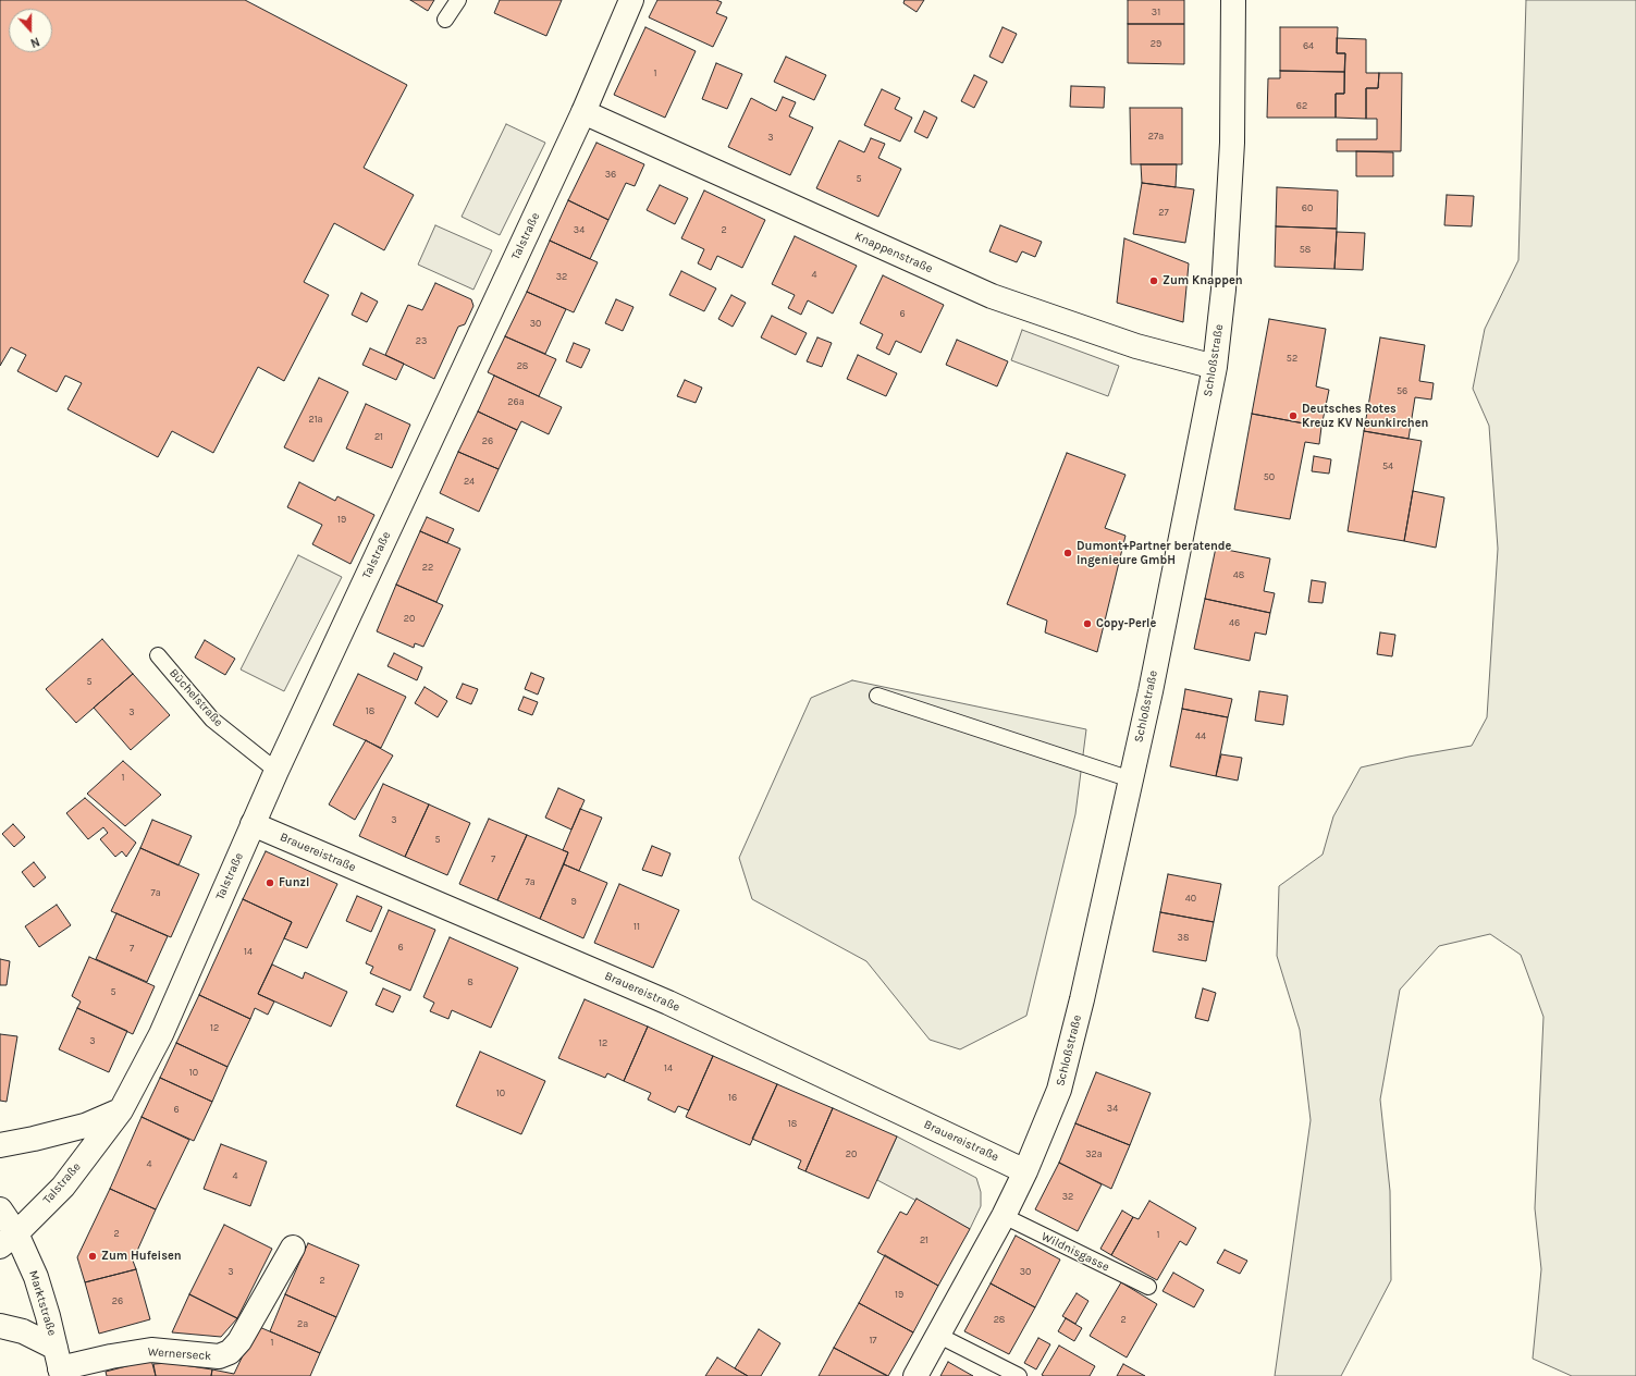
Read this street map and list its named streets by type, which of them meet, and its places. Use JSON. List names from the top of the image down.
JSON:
{
  "streets": {
    "street": [
      "Talstraße",
      "Knappenstraße",
      "Schloßstraße",
      "Brauereistraße",
      "Marktstraße",
      "Wernerseck"
    ],
    "lane": ["Büchelstraße", "Wildnisgasse"]
  },
  "crossings": [
    ["Talstraße", "Knappenstraße"],
    ["Talstraße", "Büchelstraße"],
    ["Talstraße", "Brauereistraße"],
    ["Talstraße", "Marktstraße"],
    ["Knappenstraße", "Schloßstraße"],
    ["Schloßstraße", "Brauereistraße"],
    ["Schloßstraße", "Wildnisgasse"],
    ["Marktstraße", "Wernerseck"]
  ],
  "places": [
    "Zum Knappen",
    "Deutsches Rotes Kreuz KV Neunkirchen",
    "Dumont+Partner beratende Ingenieure GmbH",
    "Copy-Perle",
    "Funzl",
    "Zum Hufeisen"
  ],
  "house_numbers": [
    "31",
    "29",
    "64",
    "1",
    "62",
    "27a",
    "3",
    "36",
    "5",
    "60",
    "27",
    "34",
    "2",
    "58",
    "4",
    "32",
    "6",
    "30",
    "23",
    "52",
    "28",
    "56",
    "26a",
    "21a",
    "21",
    "26",
    "54",
    "50",
    "24",
    "19",
    "22",
    "48",
    "20",
    "46",
    "5",
    "18",
    "3",
    "44",
    "1",
    "3",
    "5",
    "7",
    "7a",
    "7a",
    "40",
    "9",
    "11",
    "38",
    "6",
    "7",
    "14",
    "8",
    "5",
    "12",
    "3",
    "12",
    "14",
    "10",
    "10",
    "16",
    "34",
    "6",
    "18",
    "20",
    "32a",
    "4",
    "4",
    "32",
    "2",
    "1",
    "21",
    "3",
    "30",
    "2",
    "19",
    "26",
    "28",
    "2",
    "2a",
    "17",
    "1"
  ],
  "north": "bottom"
}
